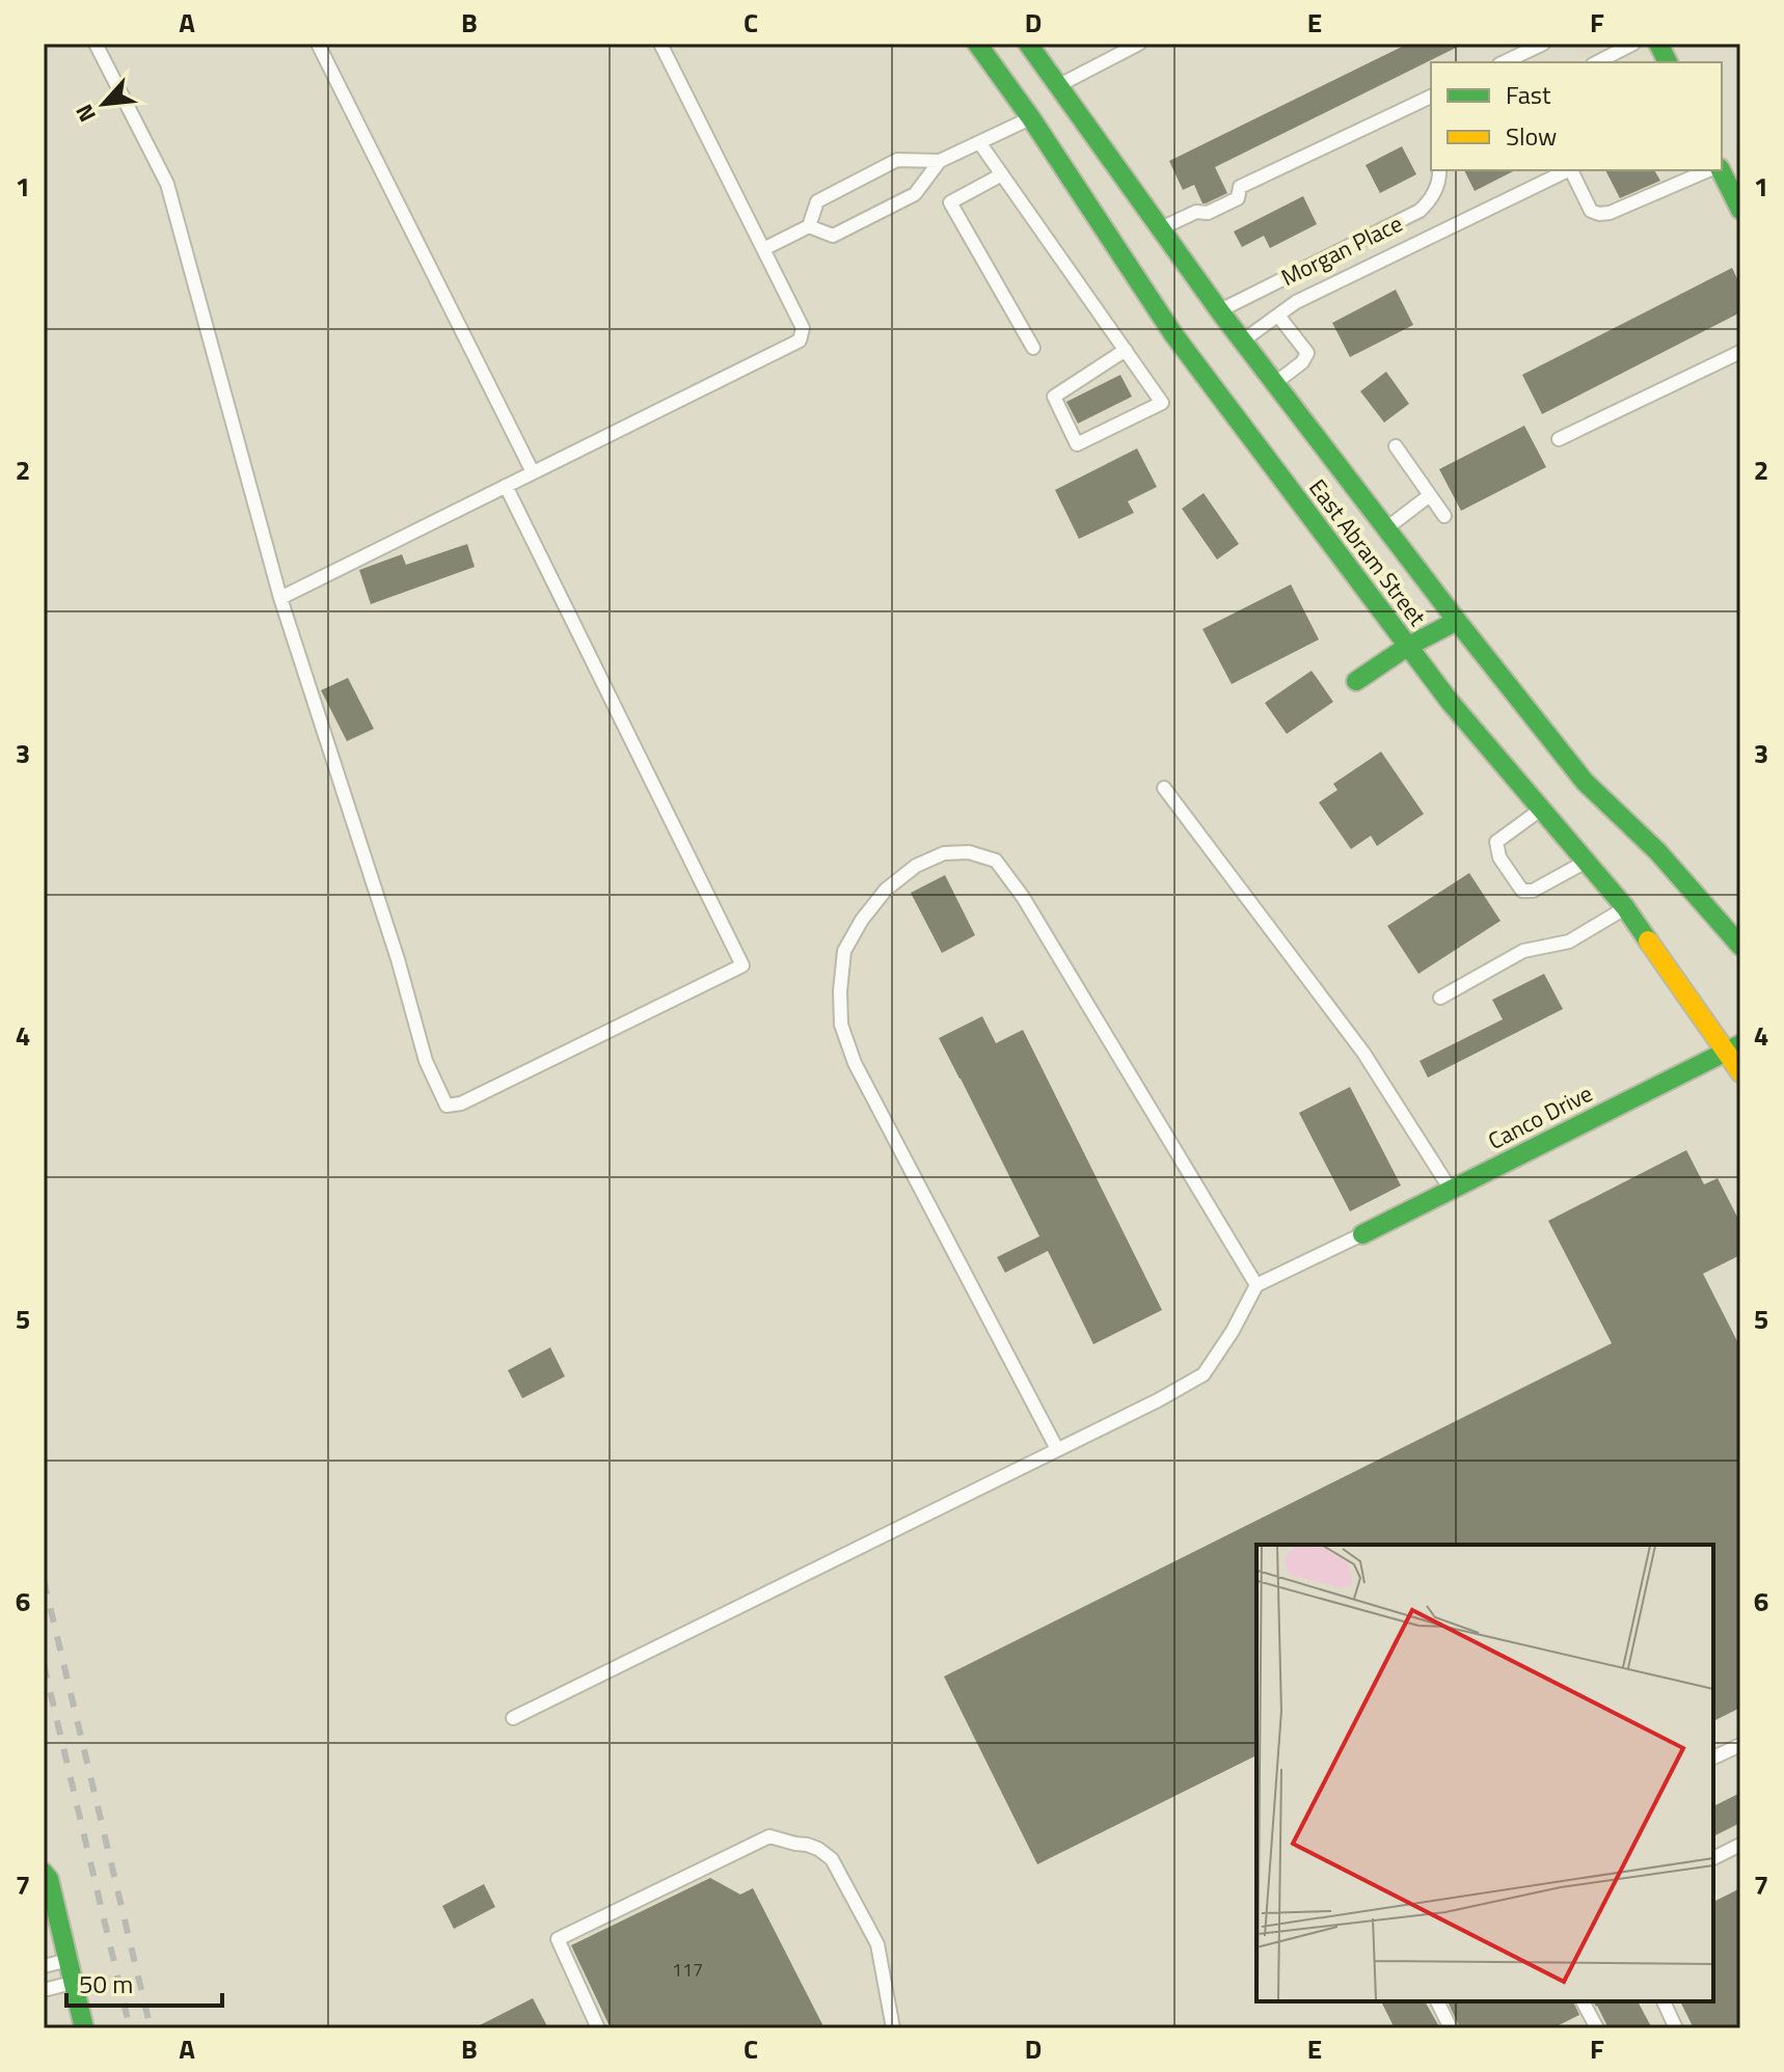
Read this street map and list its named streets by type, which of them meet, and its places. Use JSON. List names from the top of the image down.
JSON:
{
  "streets": {
    "main road": ["East Abram Street", "Canco Drive"],
    "lane": ["Morgan Place"]
  },
  "crossings": [
    ["Morgan Place", "East Abram Street"],
    ["East Abram Street", "Canco Drive"]
  ],
  "house_numbers": ["117"],
  "legend": ["Fast", "Slow"],
  "scale_bar": "50 m",
  "north": "bottom left",
  "grid": {
    "columns": [
      "A",
      "B",
      "C",
      "D",
      "E",
      "F"
    ],
    "rows": [
      "1",
      "2",
      "3",
      "4",
      "5",
      "6",
      "7"
    ]
  }
}
